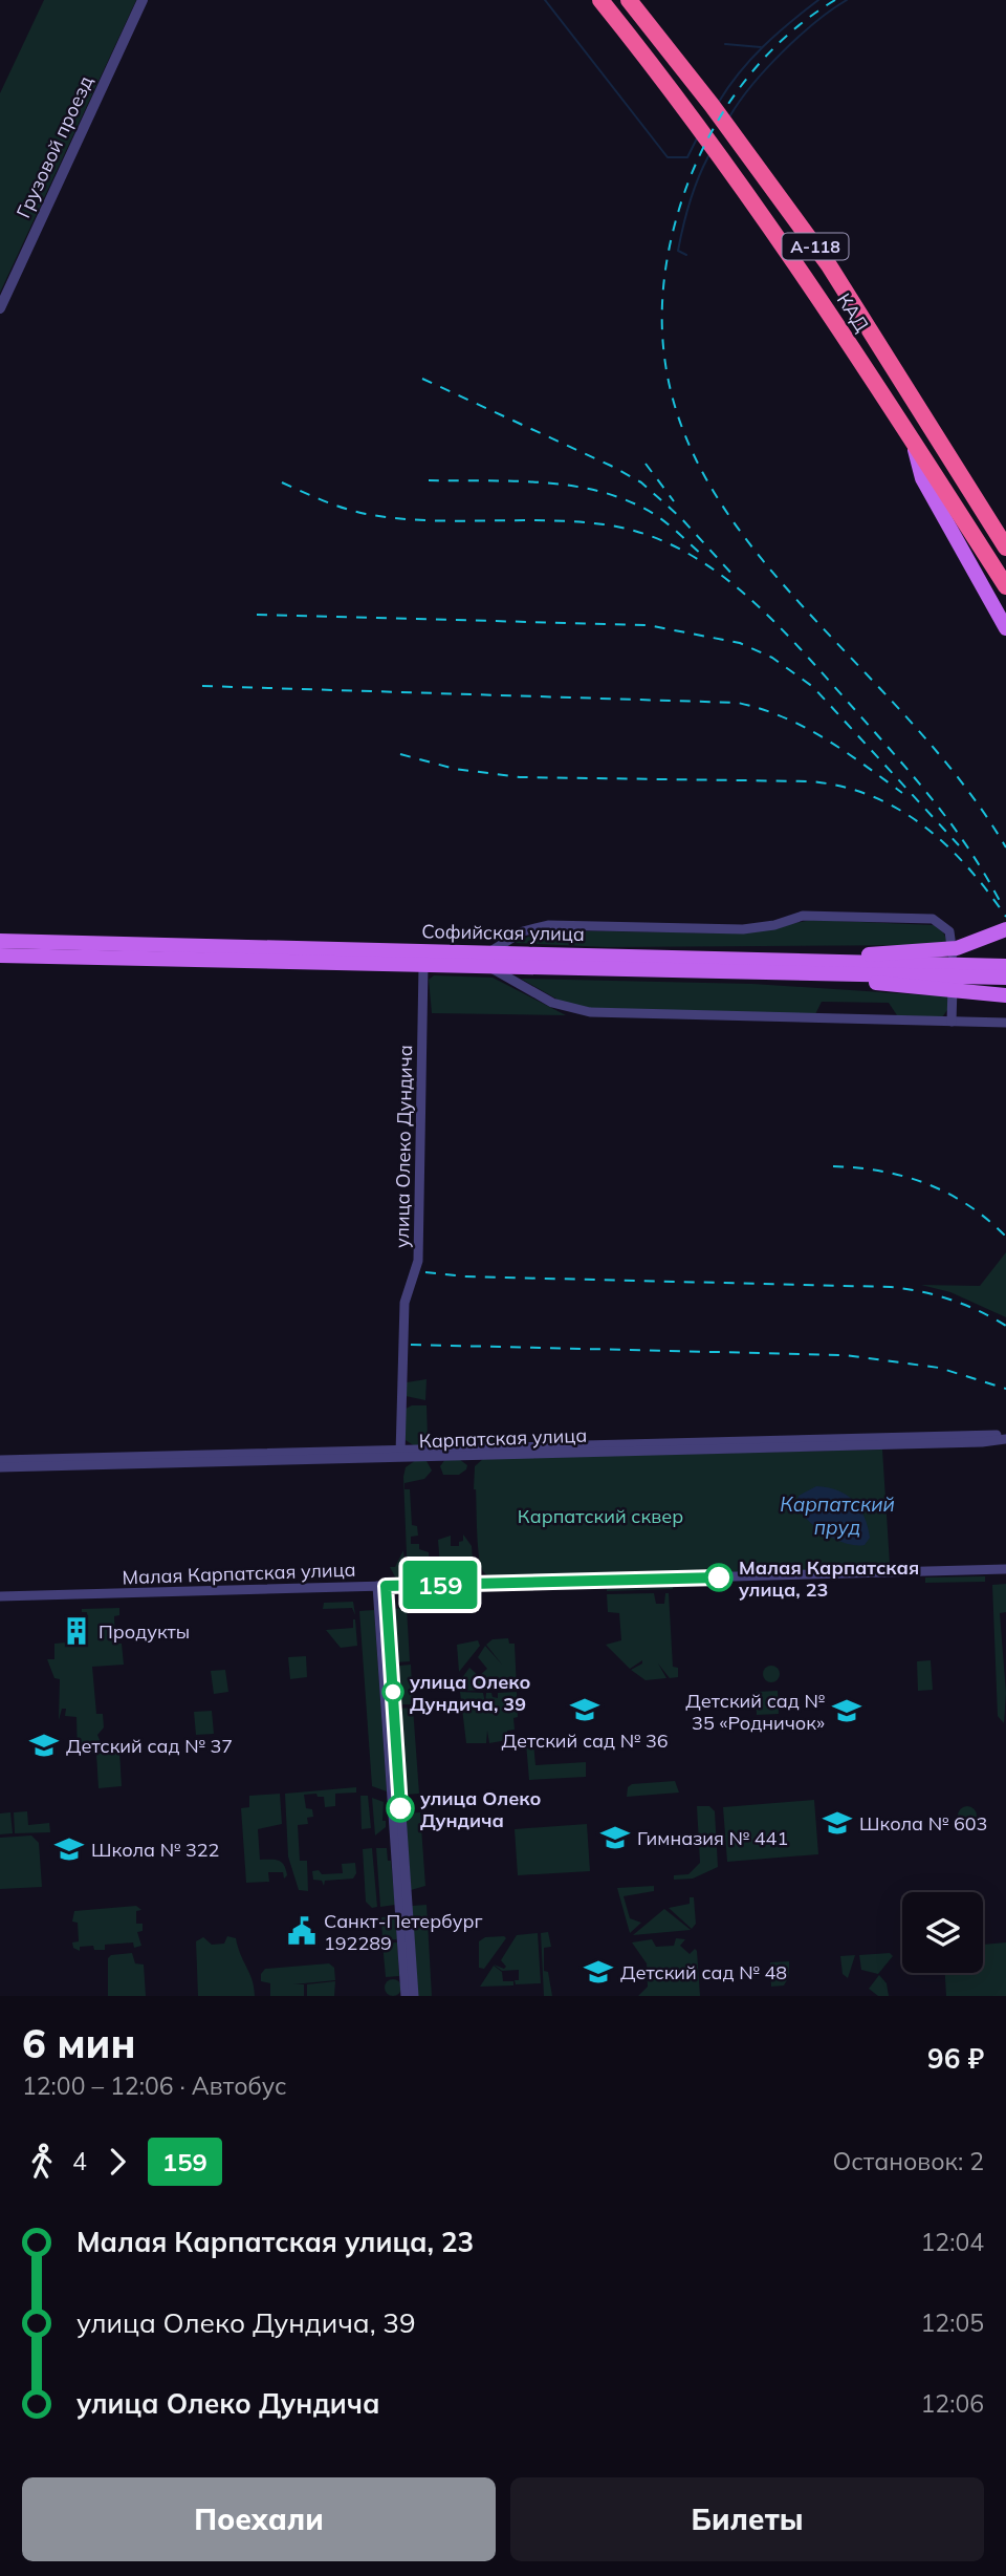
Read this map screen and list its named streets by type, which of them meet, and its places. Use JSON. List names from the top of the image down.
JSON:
{
  "streets": {
    "highway": ["А-118", "КАД"],
    "main road": ["Софийская улица"],
    "street": [
      "Грузовой проезд",
      "улица Олеко Дундича",
      "Карпатская улица",
      "Малая Карпатская улица"
    ]
  },
  "crossings": [
    ["Софийская улица", "улица Олеко Дундича"],
    ["улица Олеко Дундича", "Карпатская улица"]
  ],
  "water": ["Карпатский пруд"],
  "parks": ["Карпатский сквер"],
  "places": {
    "other": ["Малая Карпатская улица, 23", "улица Олеко Дундича, 39", "улица Олеко Дундича"],
    "building": ["Продукты"],
    "school or university": [
      "Детский сад № 36",
      "Детский сад № 35 «Родничок»",
      "Детский сад № 37",
      "Школа № 603",
      "Гимназия № 441",
      "Школа № 322",
      "Детский сад № 48"
    ],
    "public building": ["Санкт-Петербург 192289"]
  },
  "lines": ["bus line 159"],
  "page": {
    "on_map": "159",
    "heading": ["6 мин", "12:00 – 12:06 · Автобус", "96 ₽"],
    "legs": ["4", "159", "Остановок: 2"],
    "list": [
      {
        "name": "Малая Карпатская улица, 23",
        "value": "12:04"
      },
      {
        "name": "улица Олеко Дундича, 39",
        "value": "12:05"
      },
      {
        "name": "улица Олеко Дундича",
        "value": "12:06"
      }
    ],
    "buttons": ["Поехали", "Билеты"]
  }
}
